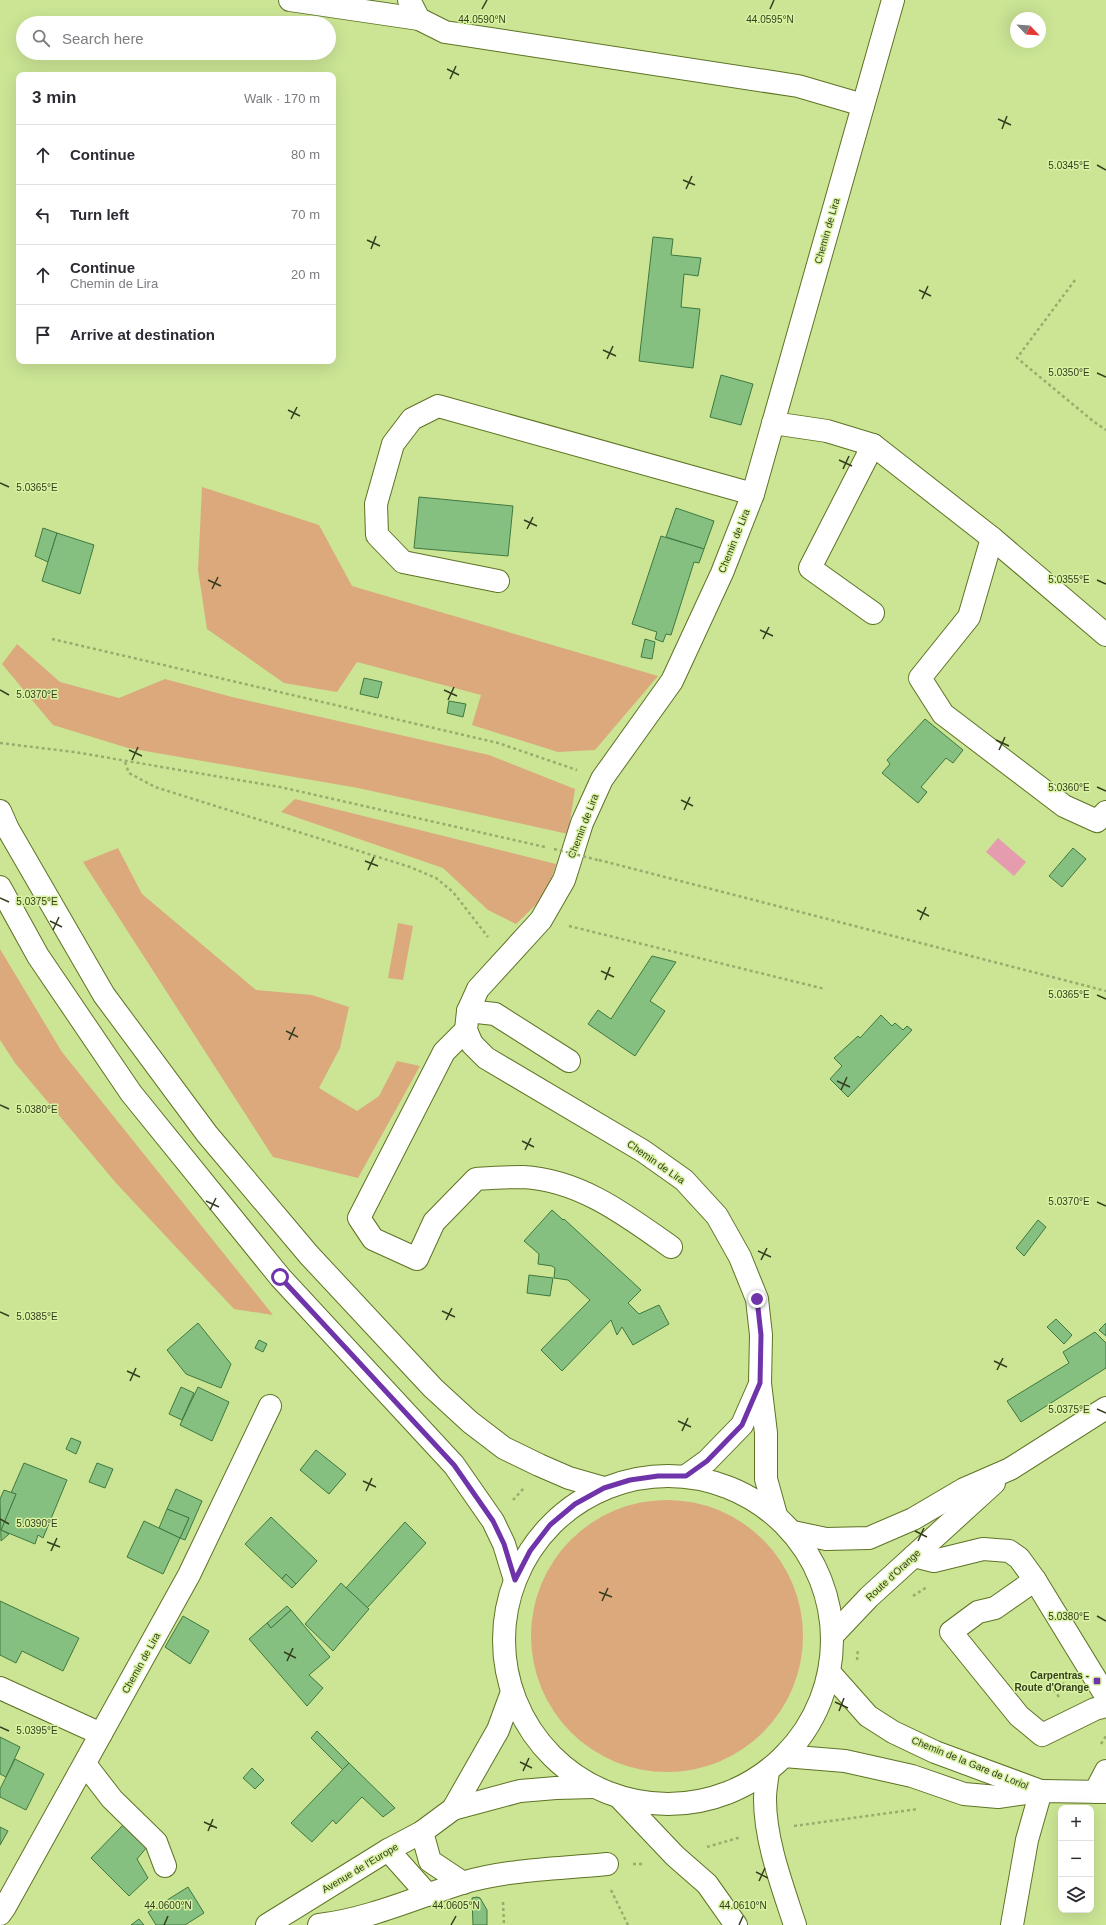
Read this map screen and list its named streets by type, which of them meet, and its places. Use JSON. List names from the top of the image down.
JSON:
{
  "streets": {
    "main road": [
      "Chemin de Lira",
      "Route d'Orange",
      "Chemin de la Gare de Loriol",
      "Avenue de l'Europe"
    ]
  },
  "places": {
    "transit": ["Carpentras - Route d'Orange"]
  },
  "north": "bottom right",
  "page": {
    "search": "Search here",
    "heading": ["3 min", "Walk · 170 m"],
    "list": [
      ["Continue", "80 m"],
      ["Turn left", "70 m"],
      ["Continue", "Chemin de Lira", "20 m"],
      "Arrive at destination"
    ],
    "map_buttons": ["+", "−"]
  },
  "coordinates": [
    "44.0590°N",
    "44.0595°N",
    "5.0345°E",
    "5.0350°E",
    "5.0365°E",
    "5.0355°E",
    "5.0370°E",
    "5.0360°E",
    "5.0375°E",
    "5.0380°E",
    "5.0385°E",
    "5.0390°E",
    "5.0395°E",
    "44.0600°N",
    "44.0605°N",
    "44.0610°N"
  ]
}
